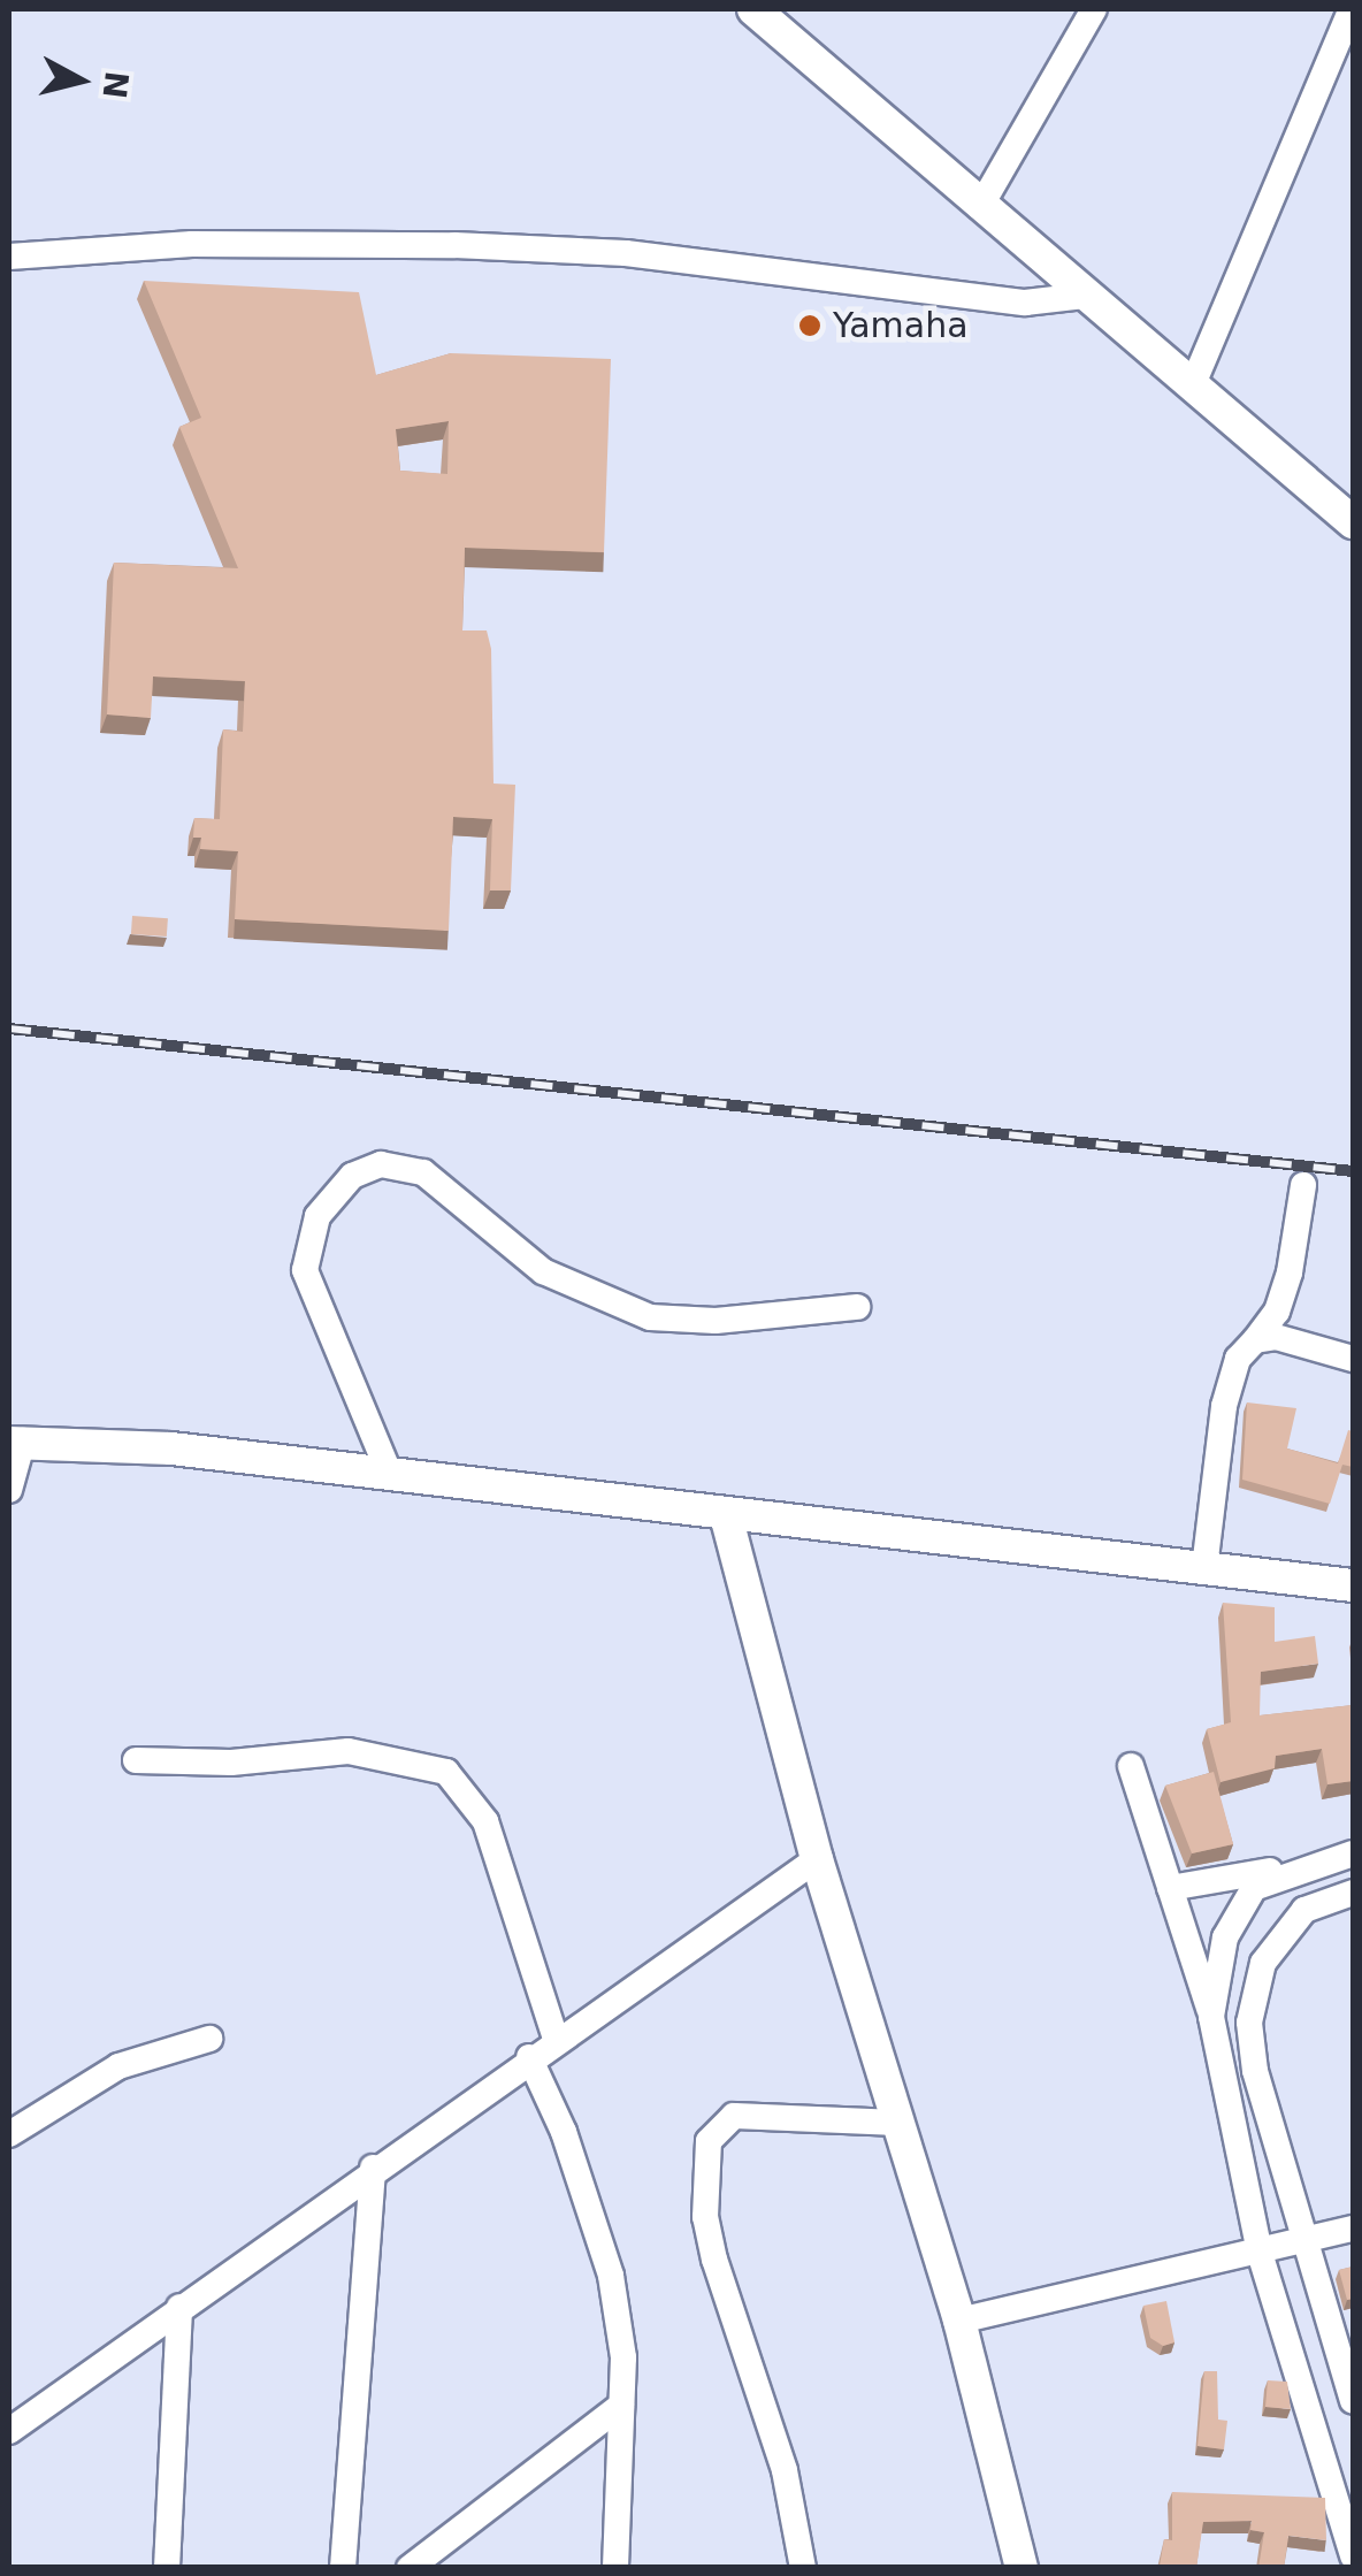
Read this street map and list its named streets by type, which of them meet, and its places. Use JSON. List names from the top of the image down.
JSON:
{
  "places": ["Yamaha"],
  "north": "right"
}
